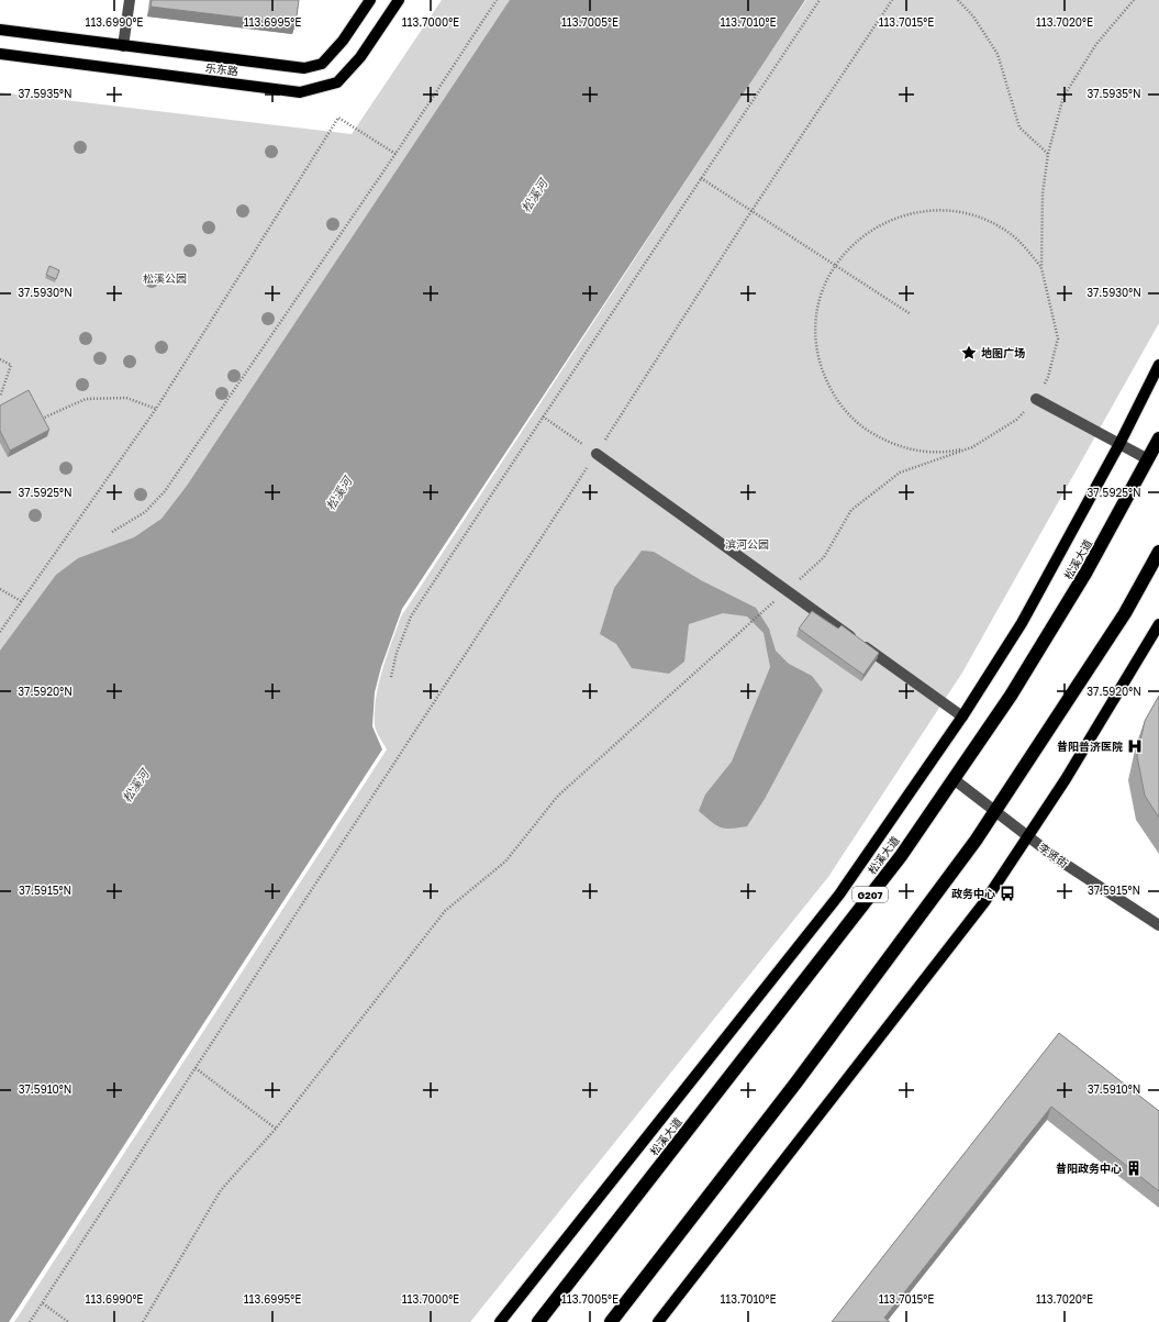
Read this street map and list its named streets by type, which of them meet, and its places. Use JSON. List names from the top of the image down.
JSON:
{
  "streets": {
    "highway": ["松溪大道", "G207"],
    "main road": ["乐东路"],
    "street": ["李贤街"]
  },
  "crossings": [
    ["松溪大道", "李贤街"]
  ],
  "water": ["松溪河"],
  "parks": ["松溪公园", "滨河公园"],
  "places": {
    "place": ["地图广场"],
    "hospital": ["昔阳普济医院"],
    "bus stop": ["政务中心"],
    "building": ["昔阳政务中心"]
  },
  "coordinates": [
    "113.6990°E",
    "113.6995°E",
    "113.7000°E",
    "113.7005°E",
    "113.7010°E",
    "113.7015°E",
    "113.7020°E",
    "37.5935°N",
    "37.5930°N",
    "37.5925°N",
    "37.5920°N",
    "37.5915°N",
    "37.5910°N"
  ]
}
